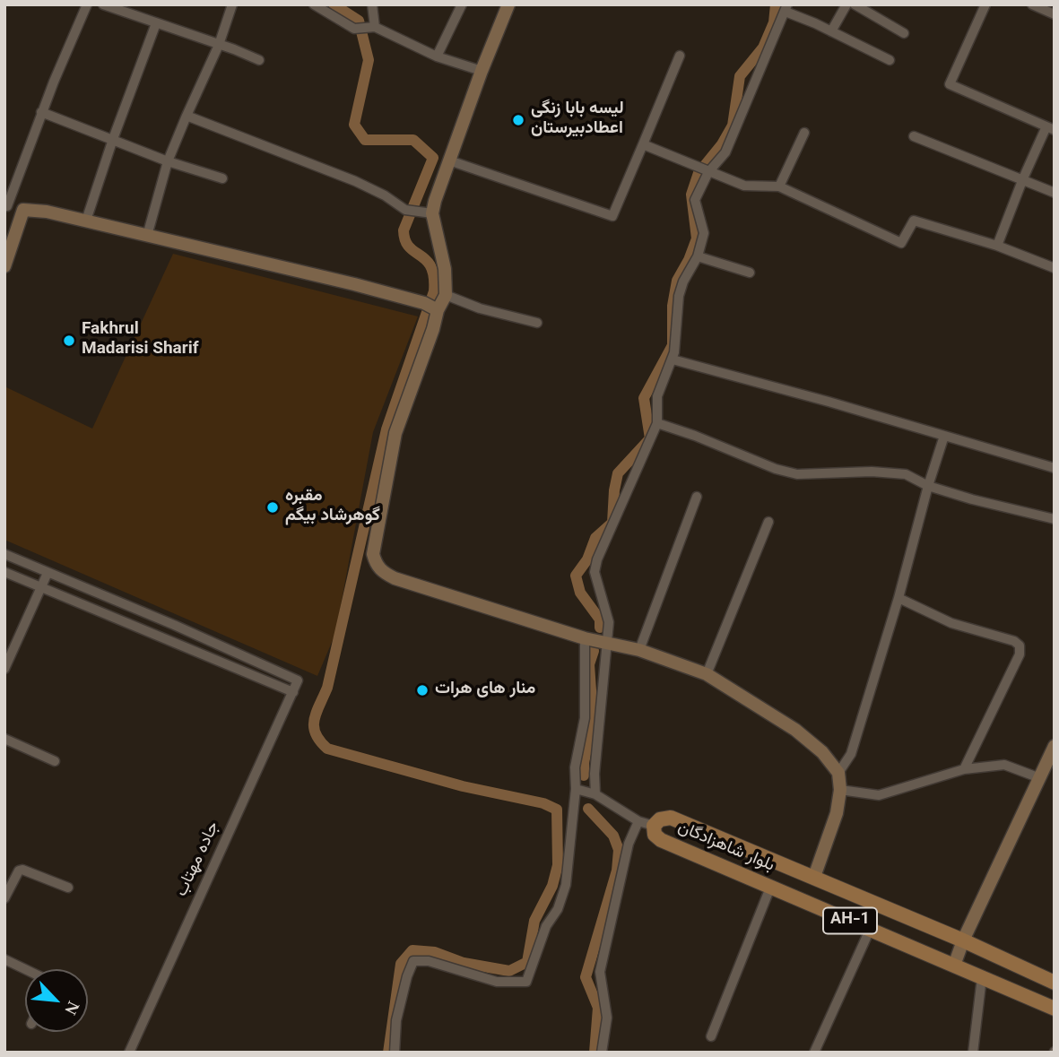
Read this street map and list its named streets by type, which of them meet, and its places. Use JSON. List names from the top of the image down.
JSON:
{
  "streets": {
    "main road": ["بلوار شاهزادگان", "AH-1"],
    "street": ["جاده مهتاب"]
  },
  "places": [
    "لیسه بابا زنگی اعطادبیرستان",
    "Fakhrul Madarisi Sharif",
    "مقبره گوهرشاد بیگم",
    "منار های هرات"
  ],
  "north": "bottom right"
}
